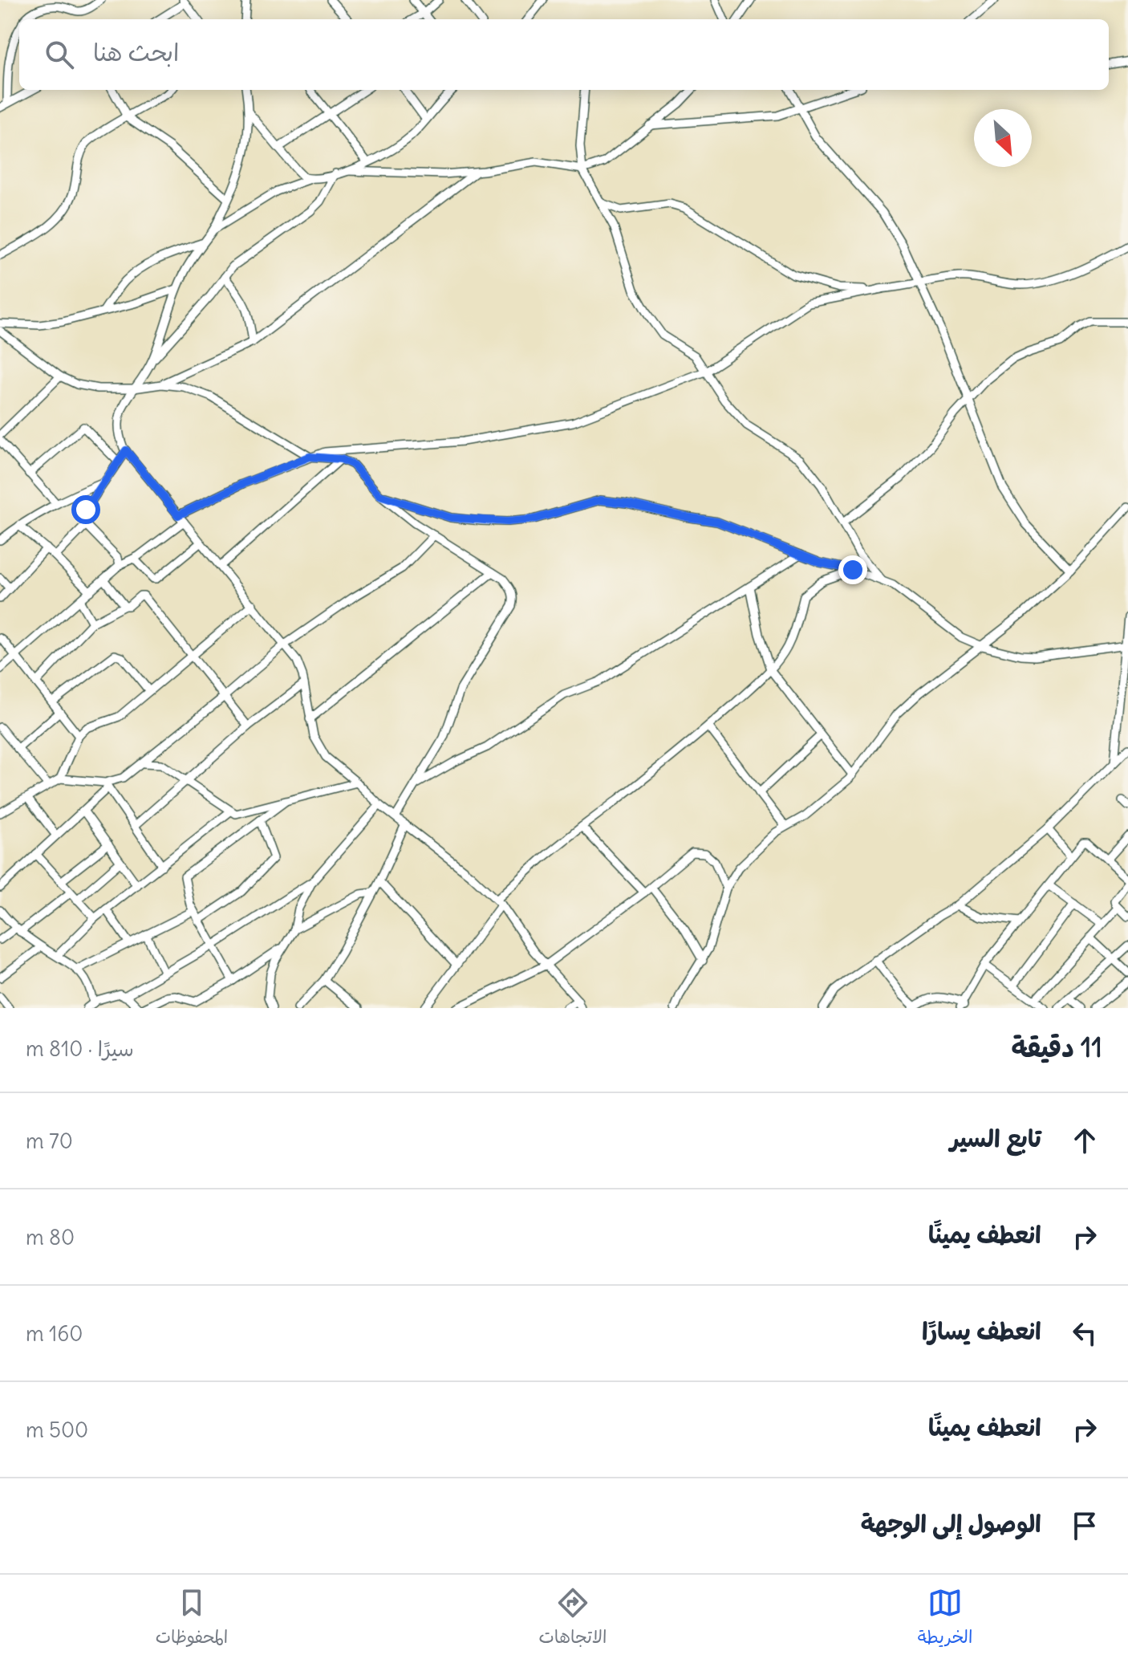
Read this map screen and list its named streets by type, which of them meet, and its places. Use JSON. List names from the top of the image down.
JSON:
{
  "north": "bottom right",
  "page": {
    "search": "ابحث هنا",
    "heading": ["11 دقيقة", "سيرًا · 810 m"],
    "list": [
      ["تابع السير", "70 m"],
      ["انعطف يمينًا", "80 m"],
      ["انعطف يسارًا", "160 m"],
      ["انعطف يمينًا", "500 m"],
      "الوصول إلى الوجهة"
    ],
    "nav": ["الخريطة", "الاتجاهات", "المحفوظات"]
  }
}
